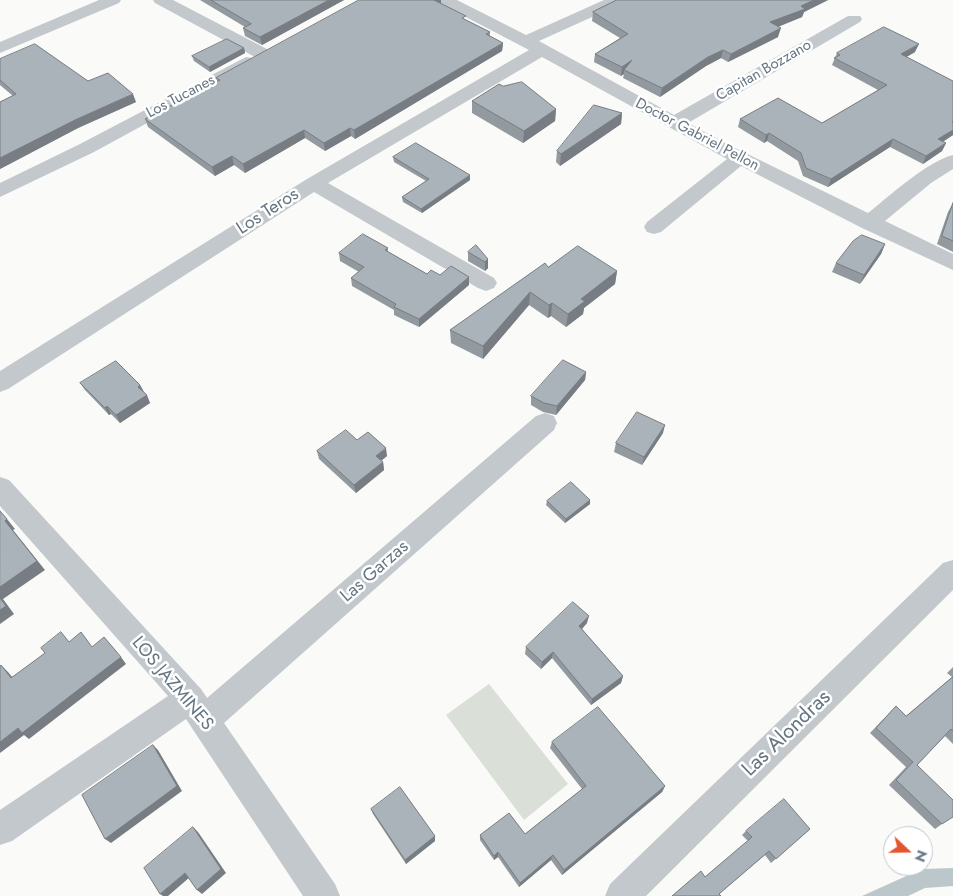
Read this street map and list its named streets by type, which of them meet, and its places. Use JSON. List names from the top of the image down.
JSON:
{
  "streets": {
    "street": [
      "Capitan Bozzano",
      "Los Tucanes",
      "Doctor Gabriel Pellon",
      "Los Teros",
      "Las Garzas",
      "LOS JAZMINES",
      "Las Alondras"
    ]
  },
  "crossings": [
    ["Capitan Bozzano", "Doctor Gabriel Pellon"],
    ["Doctor Gabriel Pellon", "Los Teros"],
    ["Las Garzas", "LOS JAZMINES"]
  ],
  "north": "right"
}
